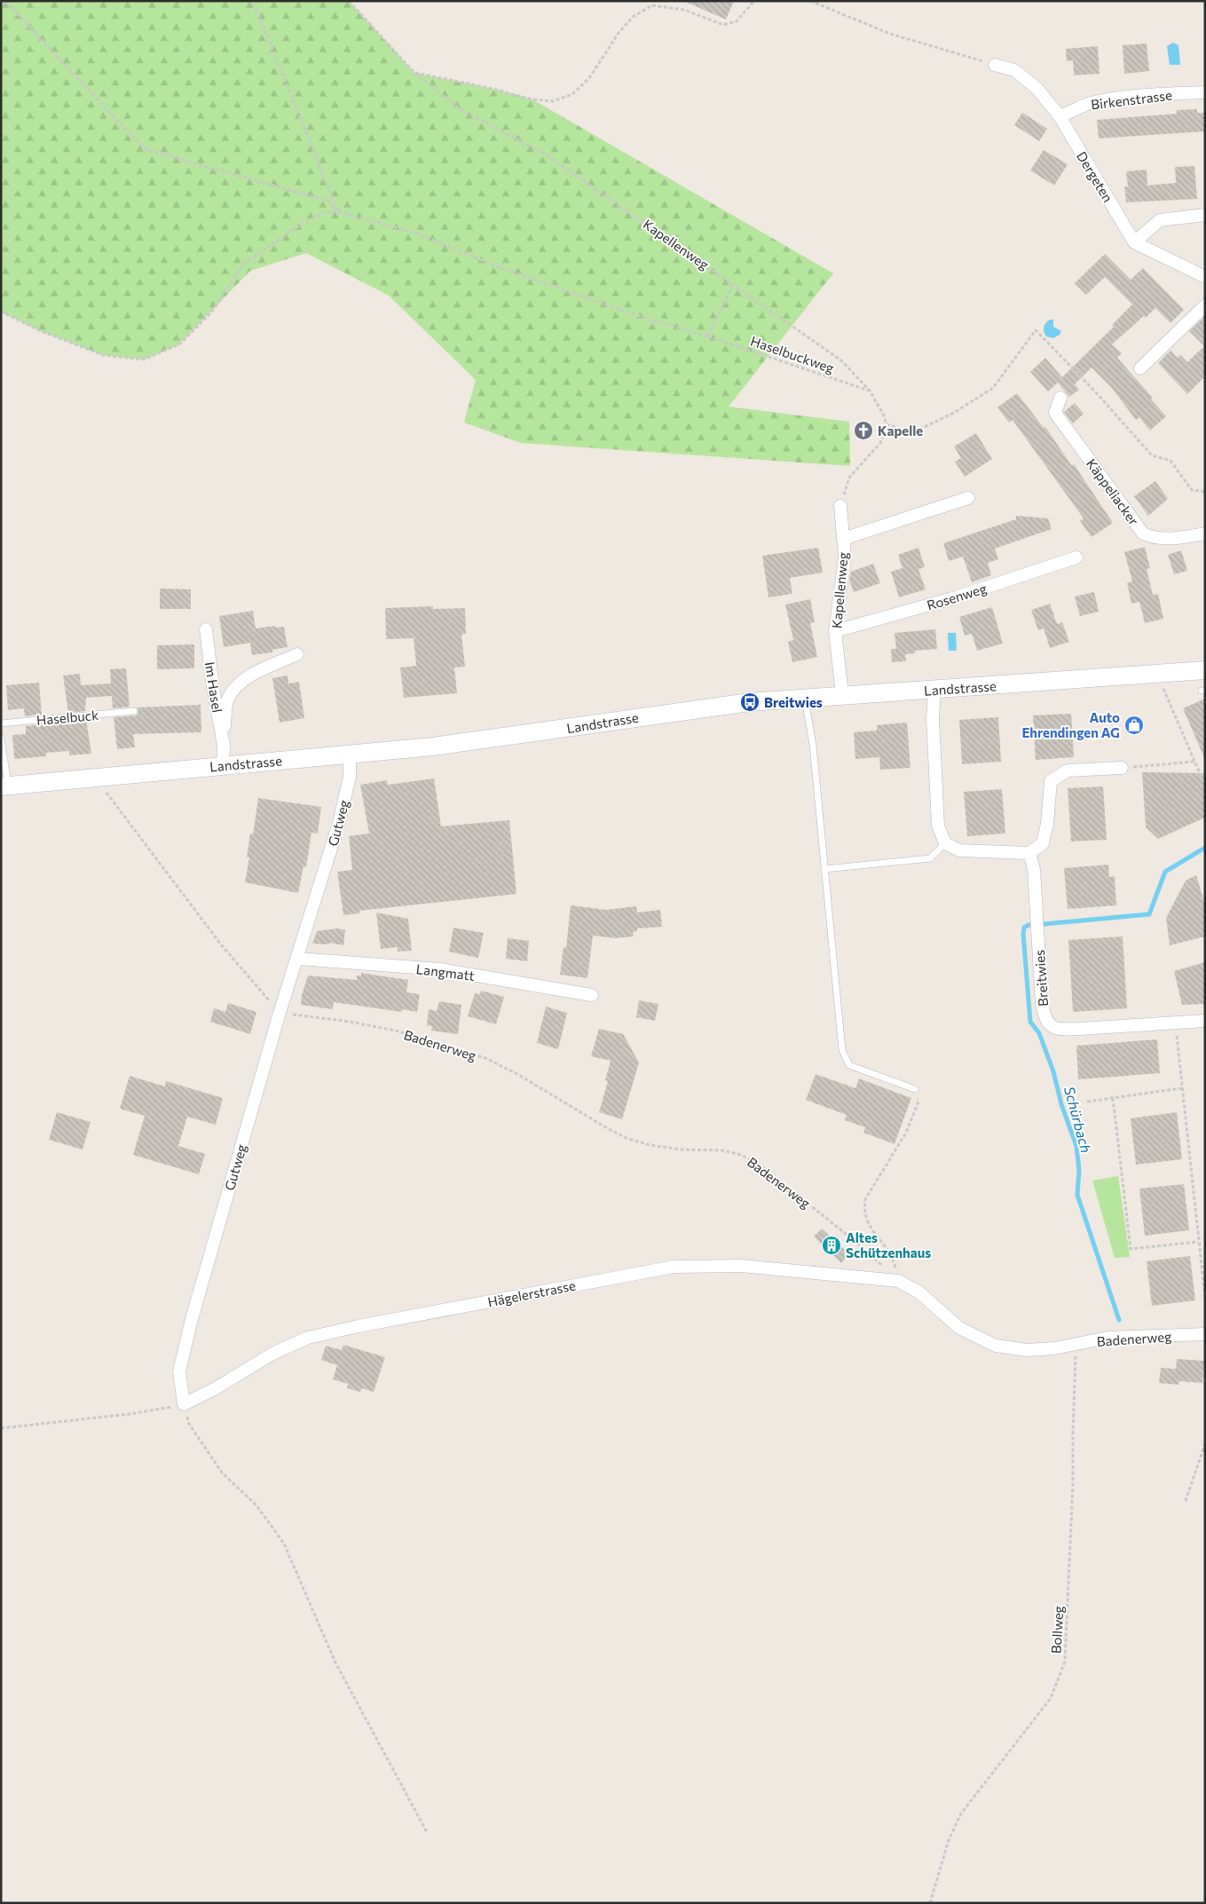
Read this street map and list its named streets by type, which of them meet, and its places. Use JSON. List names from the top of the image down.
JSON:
{
  "streets": {
    "main road": ["Landstrasse"],
    "street": [
      "Birkenstrasse",
      "Dergeten",
      "Kapellenweg",
      "Käppeliacker",
      "Rosenweg",
      "Im Hasel",
      "Gutweg",
      "Langmatt",
      "Breitwies",
      "Badenerweg",
      "Hägelerstrasse"
    ],
    "lane": ["Haselbuck"],
    "path": ["Haselbuckweg", "Bollweg"]
  },
  "crossings": [
    ["Birkenstrasse", "Dergeten"],
    ["Kapellenweg", "Haselbuckweg"],
    ["Kapellenweg", "Rosenweg"],
    ["Kapellenweg", "Landstrasse"],
    ["Im Hasel", "Landstrasse"],
    ["Landstrasse", "Gutweg"],
    ["Gutweg", "Langmatt"],
    ["Gutweg", "Badenerweg"],
    ["Gutweg", "Hägelerstrasse"],
    ["Badenerweg", "Hägelerstrasse"],
    ["Badenerweg", "Bollweg"]
  ],
  "water": ["Schürbach"],
  "places": {
    "church": ["Kapelle"],
    "bus stop": ["Breitwies"],
    "shop": ["Auto Ehrendingen AG"],
    "building": ["Altes Schützenhaus"]
  }
}
